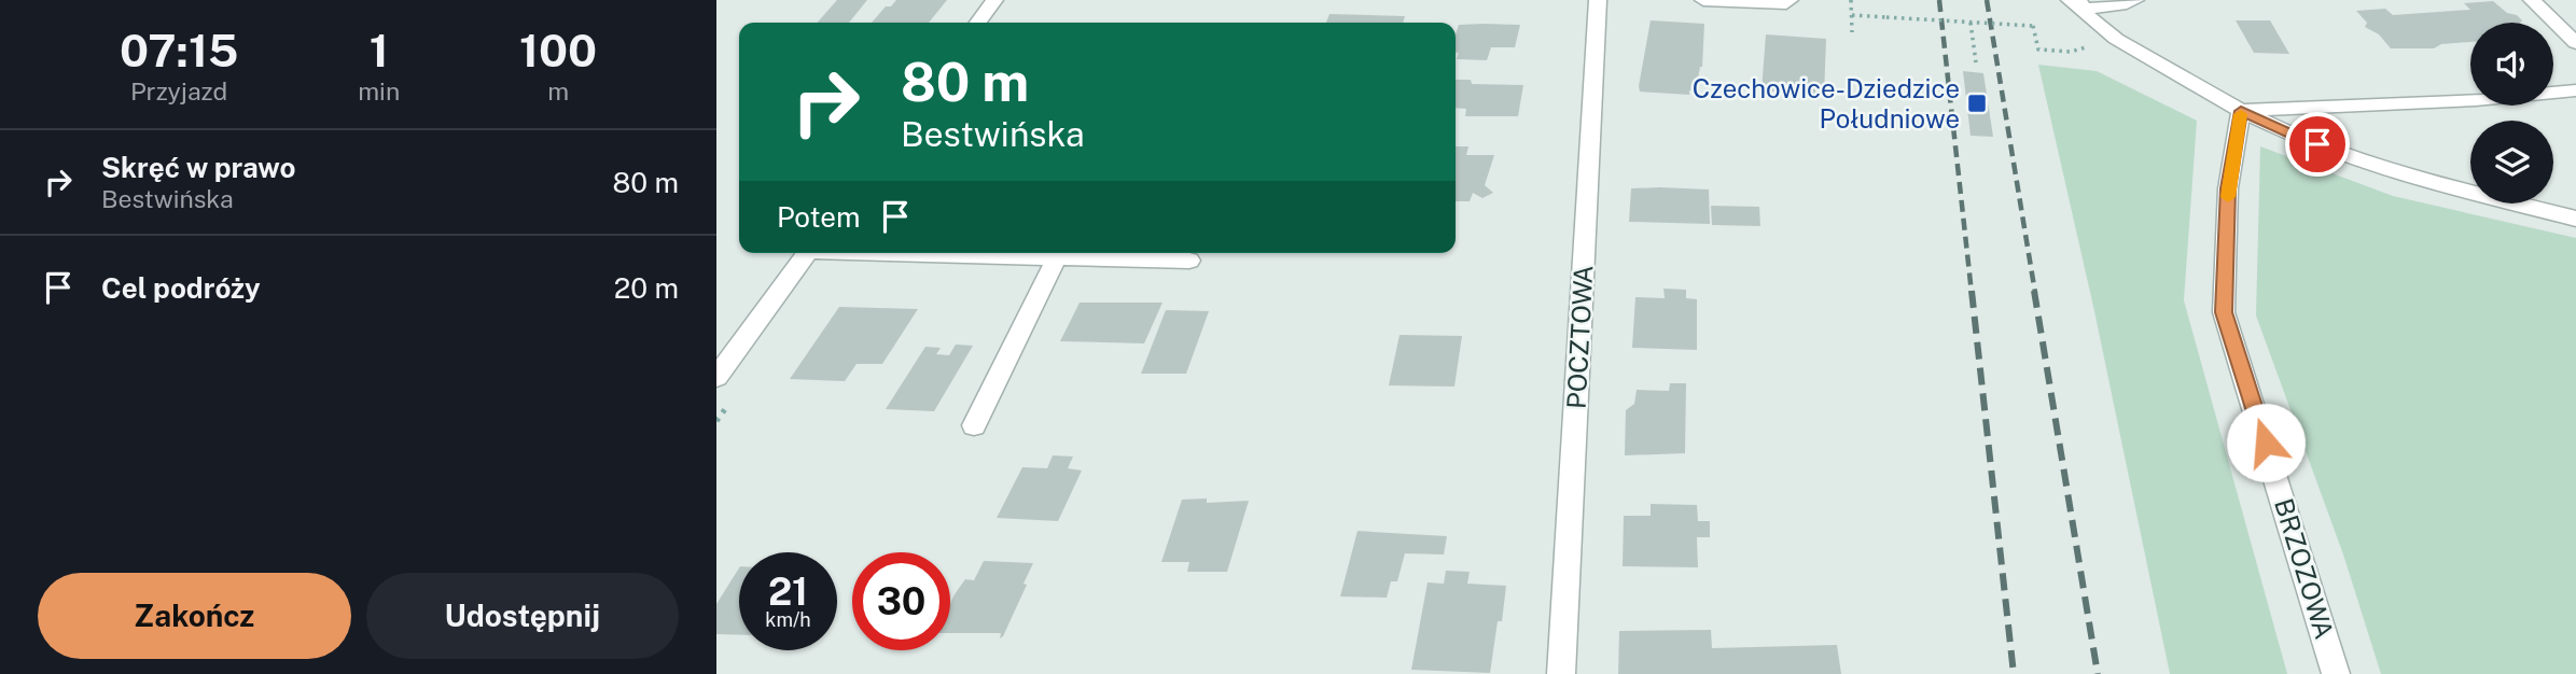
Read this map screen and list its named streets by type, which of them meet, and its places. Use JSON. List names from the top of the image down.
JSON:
{
  "streets": {
    "street": ["POCZTOWA", "BRZOZOWA"]
  },
  "places": {
    "transit": ["Czechowice-Dziedzice Południowe"]
  },
  "page": {
    "eta": [
      "07:15",
      "Przyjazd",
      "1",
      "min",
      "100",
      "m"
    ],
    "turn": ["80 m", "Bestwińska"],
    "list": [
      {
        "name": "Skręć w prawo",
        "note": "Bestwińska",
        "value": "80 m"
      },
      {
        "name": "Cel podróży",
        "value": "20 m"
      }
    ],
    "then": "Potem",
    "speed": "21 km/h",
    "limit": "30",
    "buttons": ["Zakończ", "Udostępnij"]
  }
}
